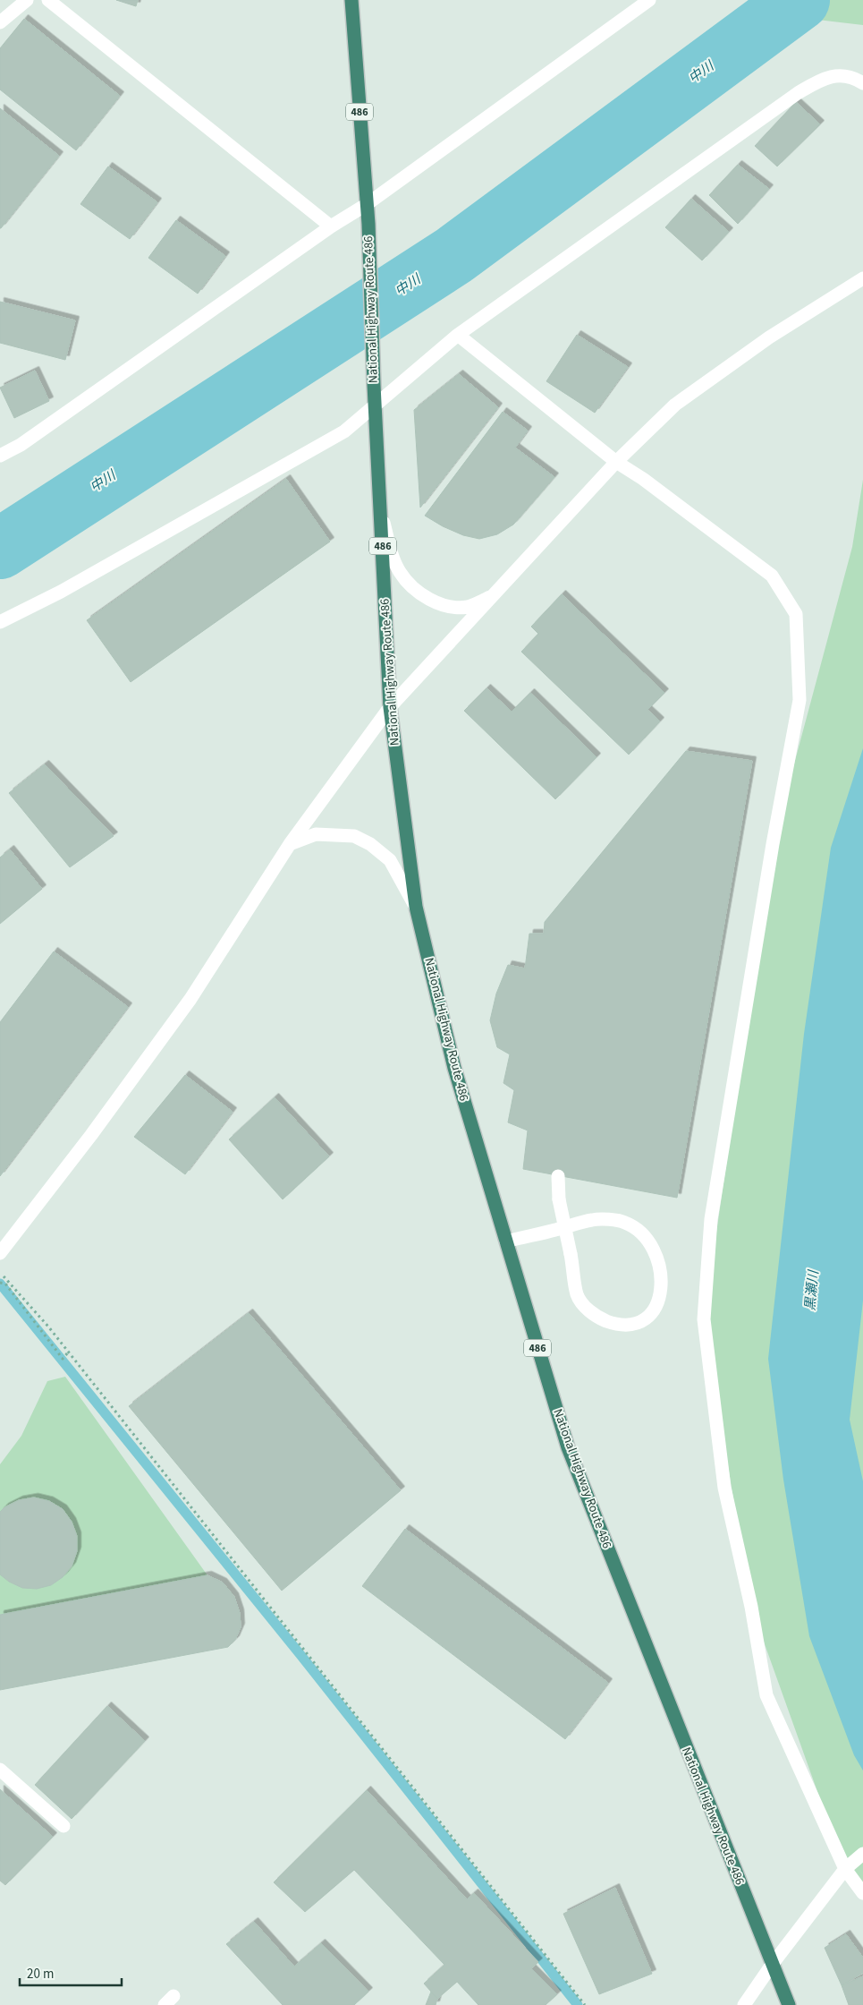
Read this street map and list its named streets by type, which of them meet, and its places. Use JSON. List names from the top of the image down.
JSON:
{
  "streets": {
    "highway": ["486", "National Highway Route 486"]
  },
  "water": ["中川", "黒瀬川"],
  "scale_bar": "20 m"
}
